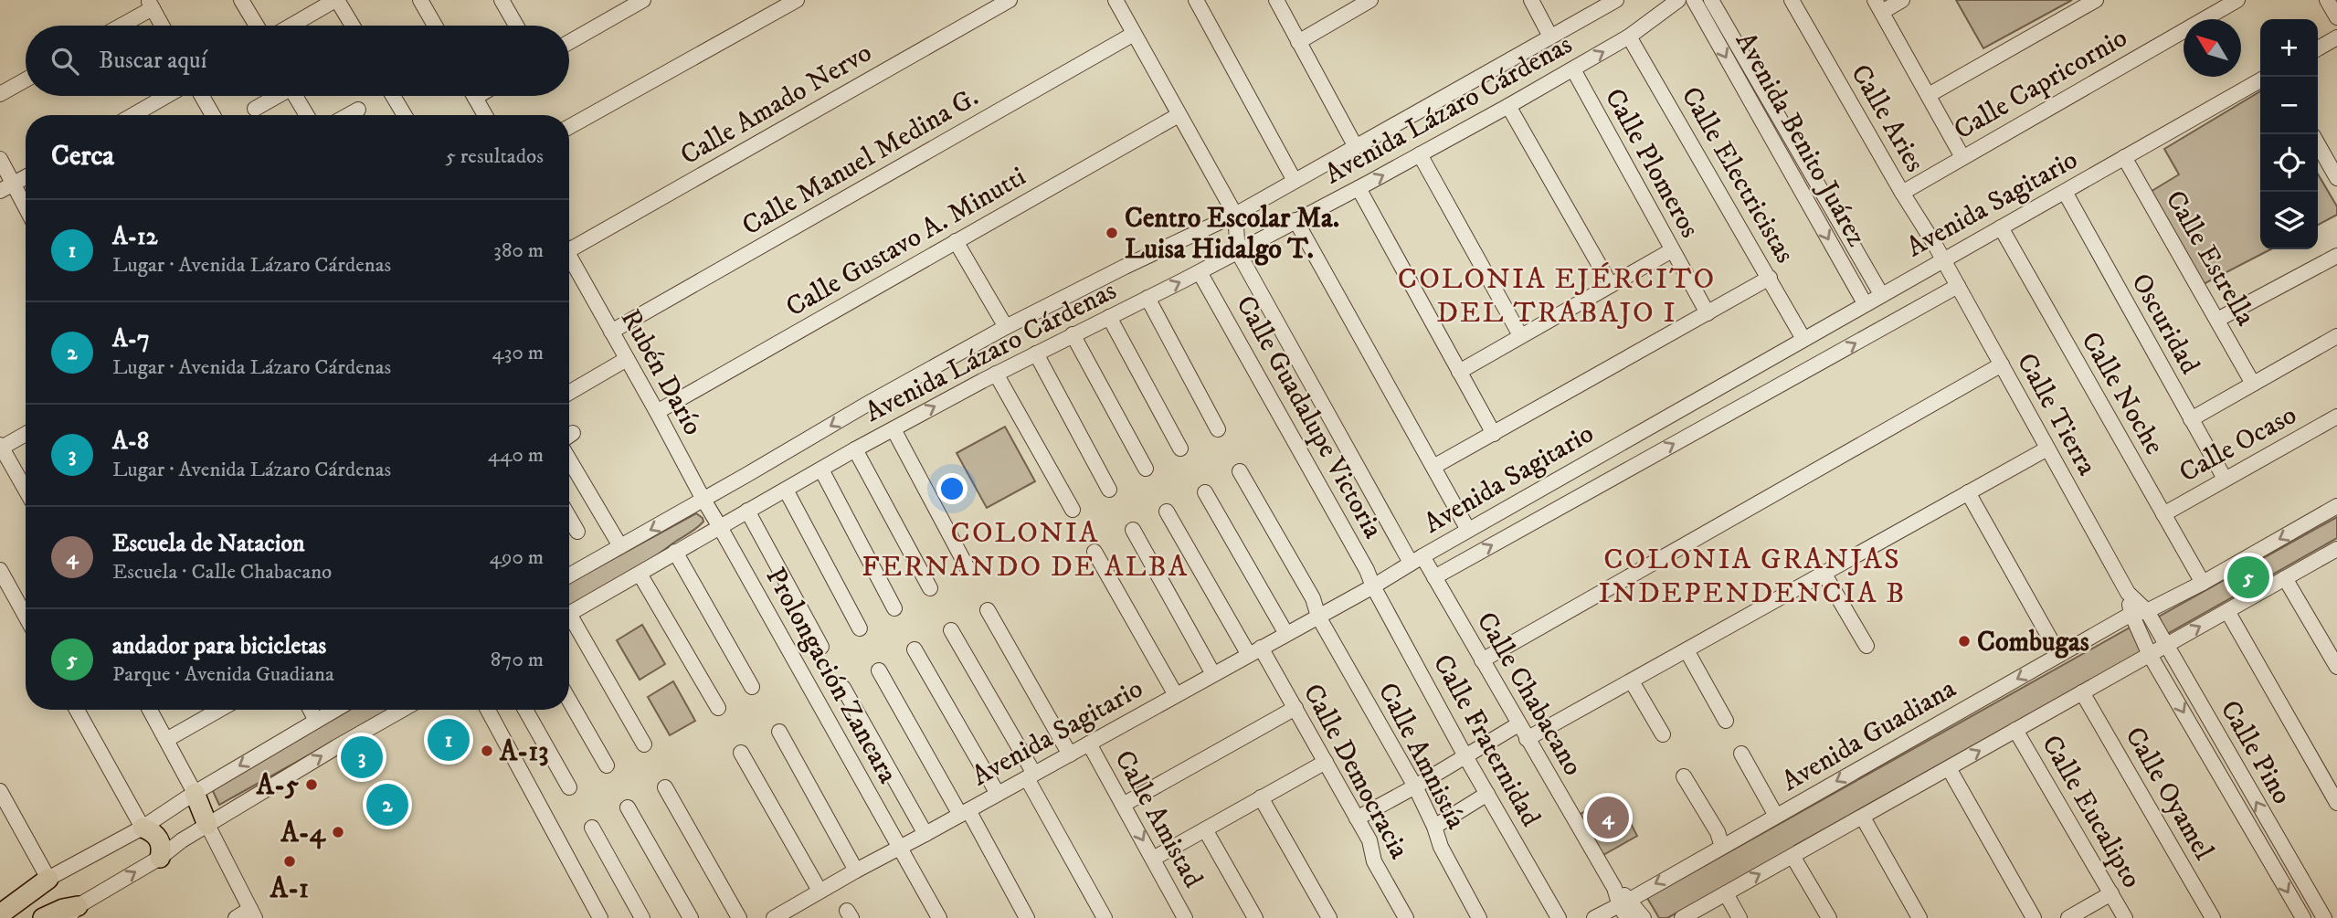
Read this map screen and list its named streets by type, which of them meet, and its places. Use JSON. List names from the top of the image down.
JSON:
{
  "streets": {
    "street": [
      "Calle Capricornio",
      "Calle Amado Nervo",
      "Avenida Lázaro Cárdenas",
      "Calle Aries",
      "Avenida Benito Juárez",
      "Calle Manuel Medina G.",
      "Calle Plomeros",
      "Calle Electricistas",
      "Avenida Sagitario",
      "Calle Gustavo A. Minutti",
      "Calle Estrella",
      "Oscuridad",
      "Rubén Darío",
      "Calle Noche",
      "Calle Tierra",
      "Calle Guadalupe Victoria",
      "Calle Ocaso",
      "Prolongación Zancara",
      "Calle Chabacano",
      "Avenida Guadiana",
      "Calle Fraternidad",
      "Calle Pino",
      "Calle Amnistía",
      "Calle Democracia",
      "Calle Oyamel",
      "Calle Eucalipto",
      "Calle Amistad"
    ]
  },
  "crossings": [
    ["Calle Capricornio", "Calle Aries"],
    ["Avenida Lázaro Cárdenas", "Calle Plomeros"],
    ["Avenida Lázaro Cárdenas", "Calle Electricistas"],
    ["Avenida Lázaro Cárdenas", "Rubén Darío"],
    ["Avenida Lázaro Cárdenas", "Calle Guadalupe Victoria"],
    ["Avenida Lázaro Cárdenas", "Prolongación Zancara"],
    ["Calle Aries", "Avenida Sagitario"],
    ["Calle Aries", "Calle Tierra"],
    ["Avenida Benito Juárez", "Avenida Sagitario"],
    ["Calle Manuel Medina G.", "Rubén Darío"],
    ["Calle Electricistas", "Avenida Sagitario"],
    ["Avenida Sagitario", "Calle Estrella"],
    ["Avenida Sagitario", "Oscuridad"],
    ["Avenida Sagitario", "Calle Noche"],
    ["Avenida Sagitario", "Calle Tierra"],
    ["Avenida Sagitario", "Calle Guadalupe Victoria"],
    ["Avenida Sagitario", "Prolongación Zancara"],
    ["Avenida Sagitario", "Calle Chabacano"],
    ["Avenida Sagitario", "Calle Fraternidad"],
    ["Avenida Sagitario", "Calle Amnistía"],
    ["Avenida Sagitario", "Calle Democracia"],
    ["Avenida Sagitario", "Calle Amistad"],
    ["Calle Gustavo A. Minutti", "Rubén Darío"],
    ["Oscuridad", "Calle Ocaso"],
    ["Rubén Darío", "Prolongación Zancara"],
    ["Calle Noche", "Calle Ocaso"],
    ["Calle Noche", "Avenida Guadiana"],
    ["Calle Tierra", "Avenida Guadiana"],
    ["Calle Tierra", "Calle Pino"],
    ["Calle Guadalupe Victoria", "Calle Chabacano"],
    ["Calle Guadalupe Victoria", "Calle Fraternidad"],
    ["Calle Chabacano", "Avenida Guadiana"],
    ["Avenida Guadiana", "Calle Pino"]
  ],
  "districts": ["COLONIA EJÉRCITO DEL TRABAJO I", "COLONIA FERNANDO DE ALBA", "COLONIA GRANJAS INDEPENDENCIA B"],
  "places": [
    "Centro Escolar Ma. Luisa Hidalgo T.",
    "Combugas",
    "A-13",
    "A-5",
    "A-4",
    "A-1"
  ],
  "north": "top left",
  "page": {
    "map_buttons": ["+", "−"],
    "search": "Buscar aquí",
    "heading": ["Cerca", "5 resultados"],
    "list": [
      {
        "mark": "1",
        "name": "A-12",
        "note": "Lugar · Avenida Lázaro Cárdenas",
        "value": "380 m"
      },
      {
        "mark": "2",
        "name": "A-7",
        "note": "Lugar · Avenida Lázaro Cárdenas",
        "value": "430 m"
      },
      {
        "mark": "3",
        "name": "A-8",
        "note": "Lugar · Avenida Lázaro Cárdenas",
        "value": "440 m"
      },
      {
        "mark": "4",
        "name": "Escuela de Natacion",
        "note": "Escuela · Calle Chabacano",
        "value": "490 m"
      },
      {
        "mark": "5",
        "name": "andador para bicicletas",
        "note": "Parque · Avenida Guadiana",
        "value": "870 m"
      }
    ],
    "pins": [
      "5",
      "1",
      "3",
      "2",
      "4"
    ]
  }
}
